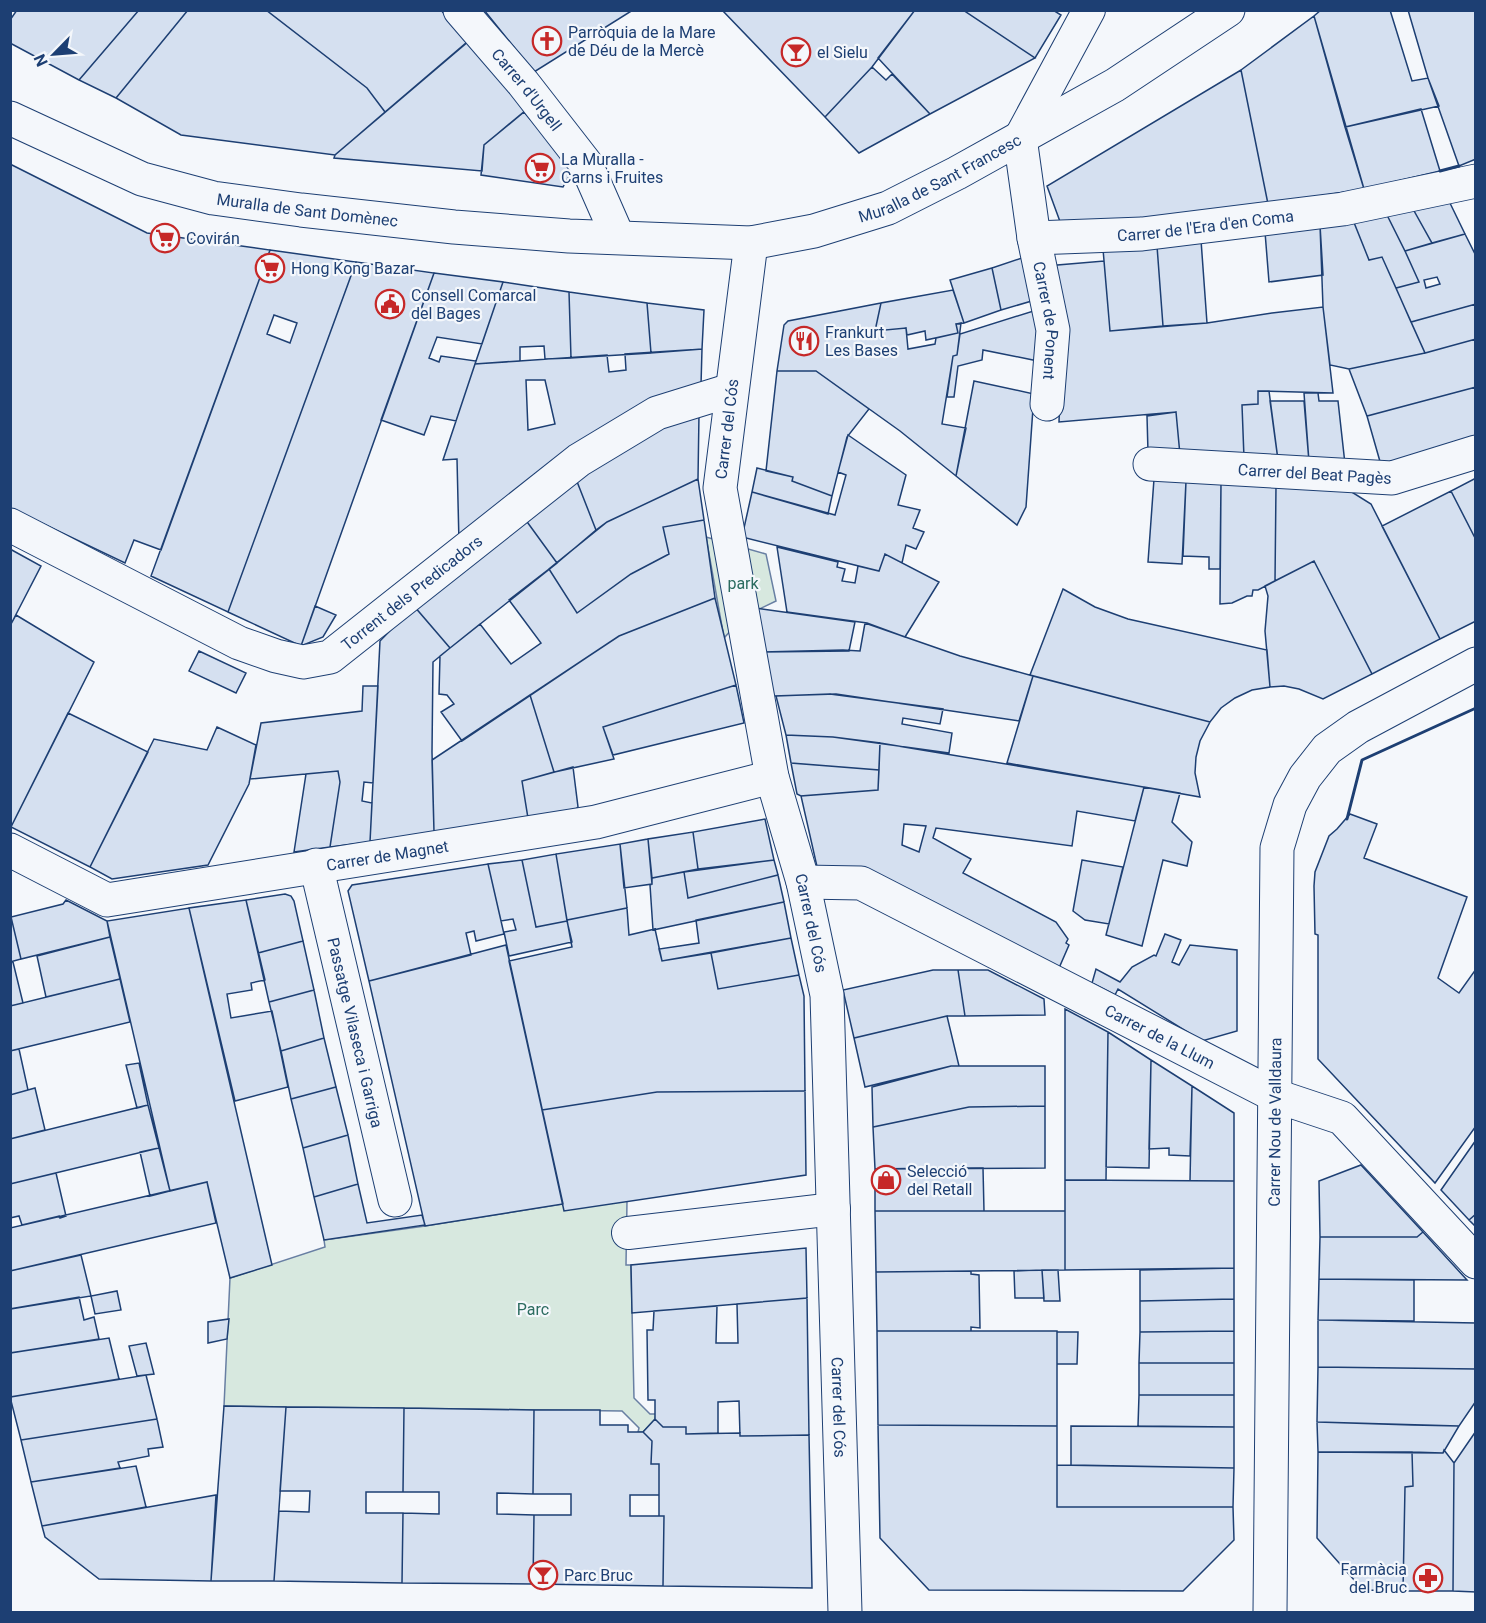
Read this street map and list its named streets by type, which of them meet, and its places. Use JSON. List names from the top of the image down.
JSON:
{
  "streets": {
    "street": [
      "Carrer d'Urgell",
      "Muralla de Sant Francesc",
      "Muralla de Sant Domènec",
      "Carrer de l'Era d'en Coma",
      "Carrer de Ponent",
      "Carrer del Cós",
      "Carrer del Beat Pagès",
      "Torrent dels Predicadors",
      "Carrer de Magnet",
      "Passatge Vilaseca i Garriga",
      "Carrer de la Llum",
      "Carrer Nou de Valldaura"
    ]
  },
  "crossings": [
    ["Carrer d'Urgell", "Muralla de Sant Francesc"],
    ["Carrer d'Urgell", "Muralla de Sant Domènec"],
    ["Muralla de Sant Francesc", "Muralla de Sant Domènec"],
    ["Muralla de Sant Francesc", "Carrer del Cós"],
    ["Carrer de l'Era d'en Coma", "Carrer de Ponent"],
    ["Carrer del Cós", "Torrent dels Predicadors"],
    ["Carrer del Cós", "Carrer de Magnet"],
    ["Carrer del Cós", "Carrer de la Llum"],
    ["Carrer de Magnet", "Passatge Vilaseca i Garriga"],
    ["Carrer de la Llum", "Carrer Nou de Valldaura"]
  ],
  "parks": ["park", "Parc"],
  "places": {
    "church": ["Parròquia de la Mare de Déu de la Mercè"],
    "bar": ["el Sielu", "Parc Bruc"],
    "supermarket": ["La Muralla - Carns i Fruites", "Covirán", "Hong Kong Bazar"],
    "public building": ["Consell Comarcal del Bages"],
    "restaurant": ["Frankurt Les Bases"],
    "shop": ["Selecció del Retall"],
    "pharmacy": ["Farmàcia del Bruc"]
  },
  "north": "bottom left"
}
